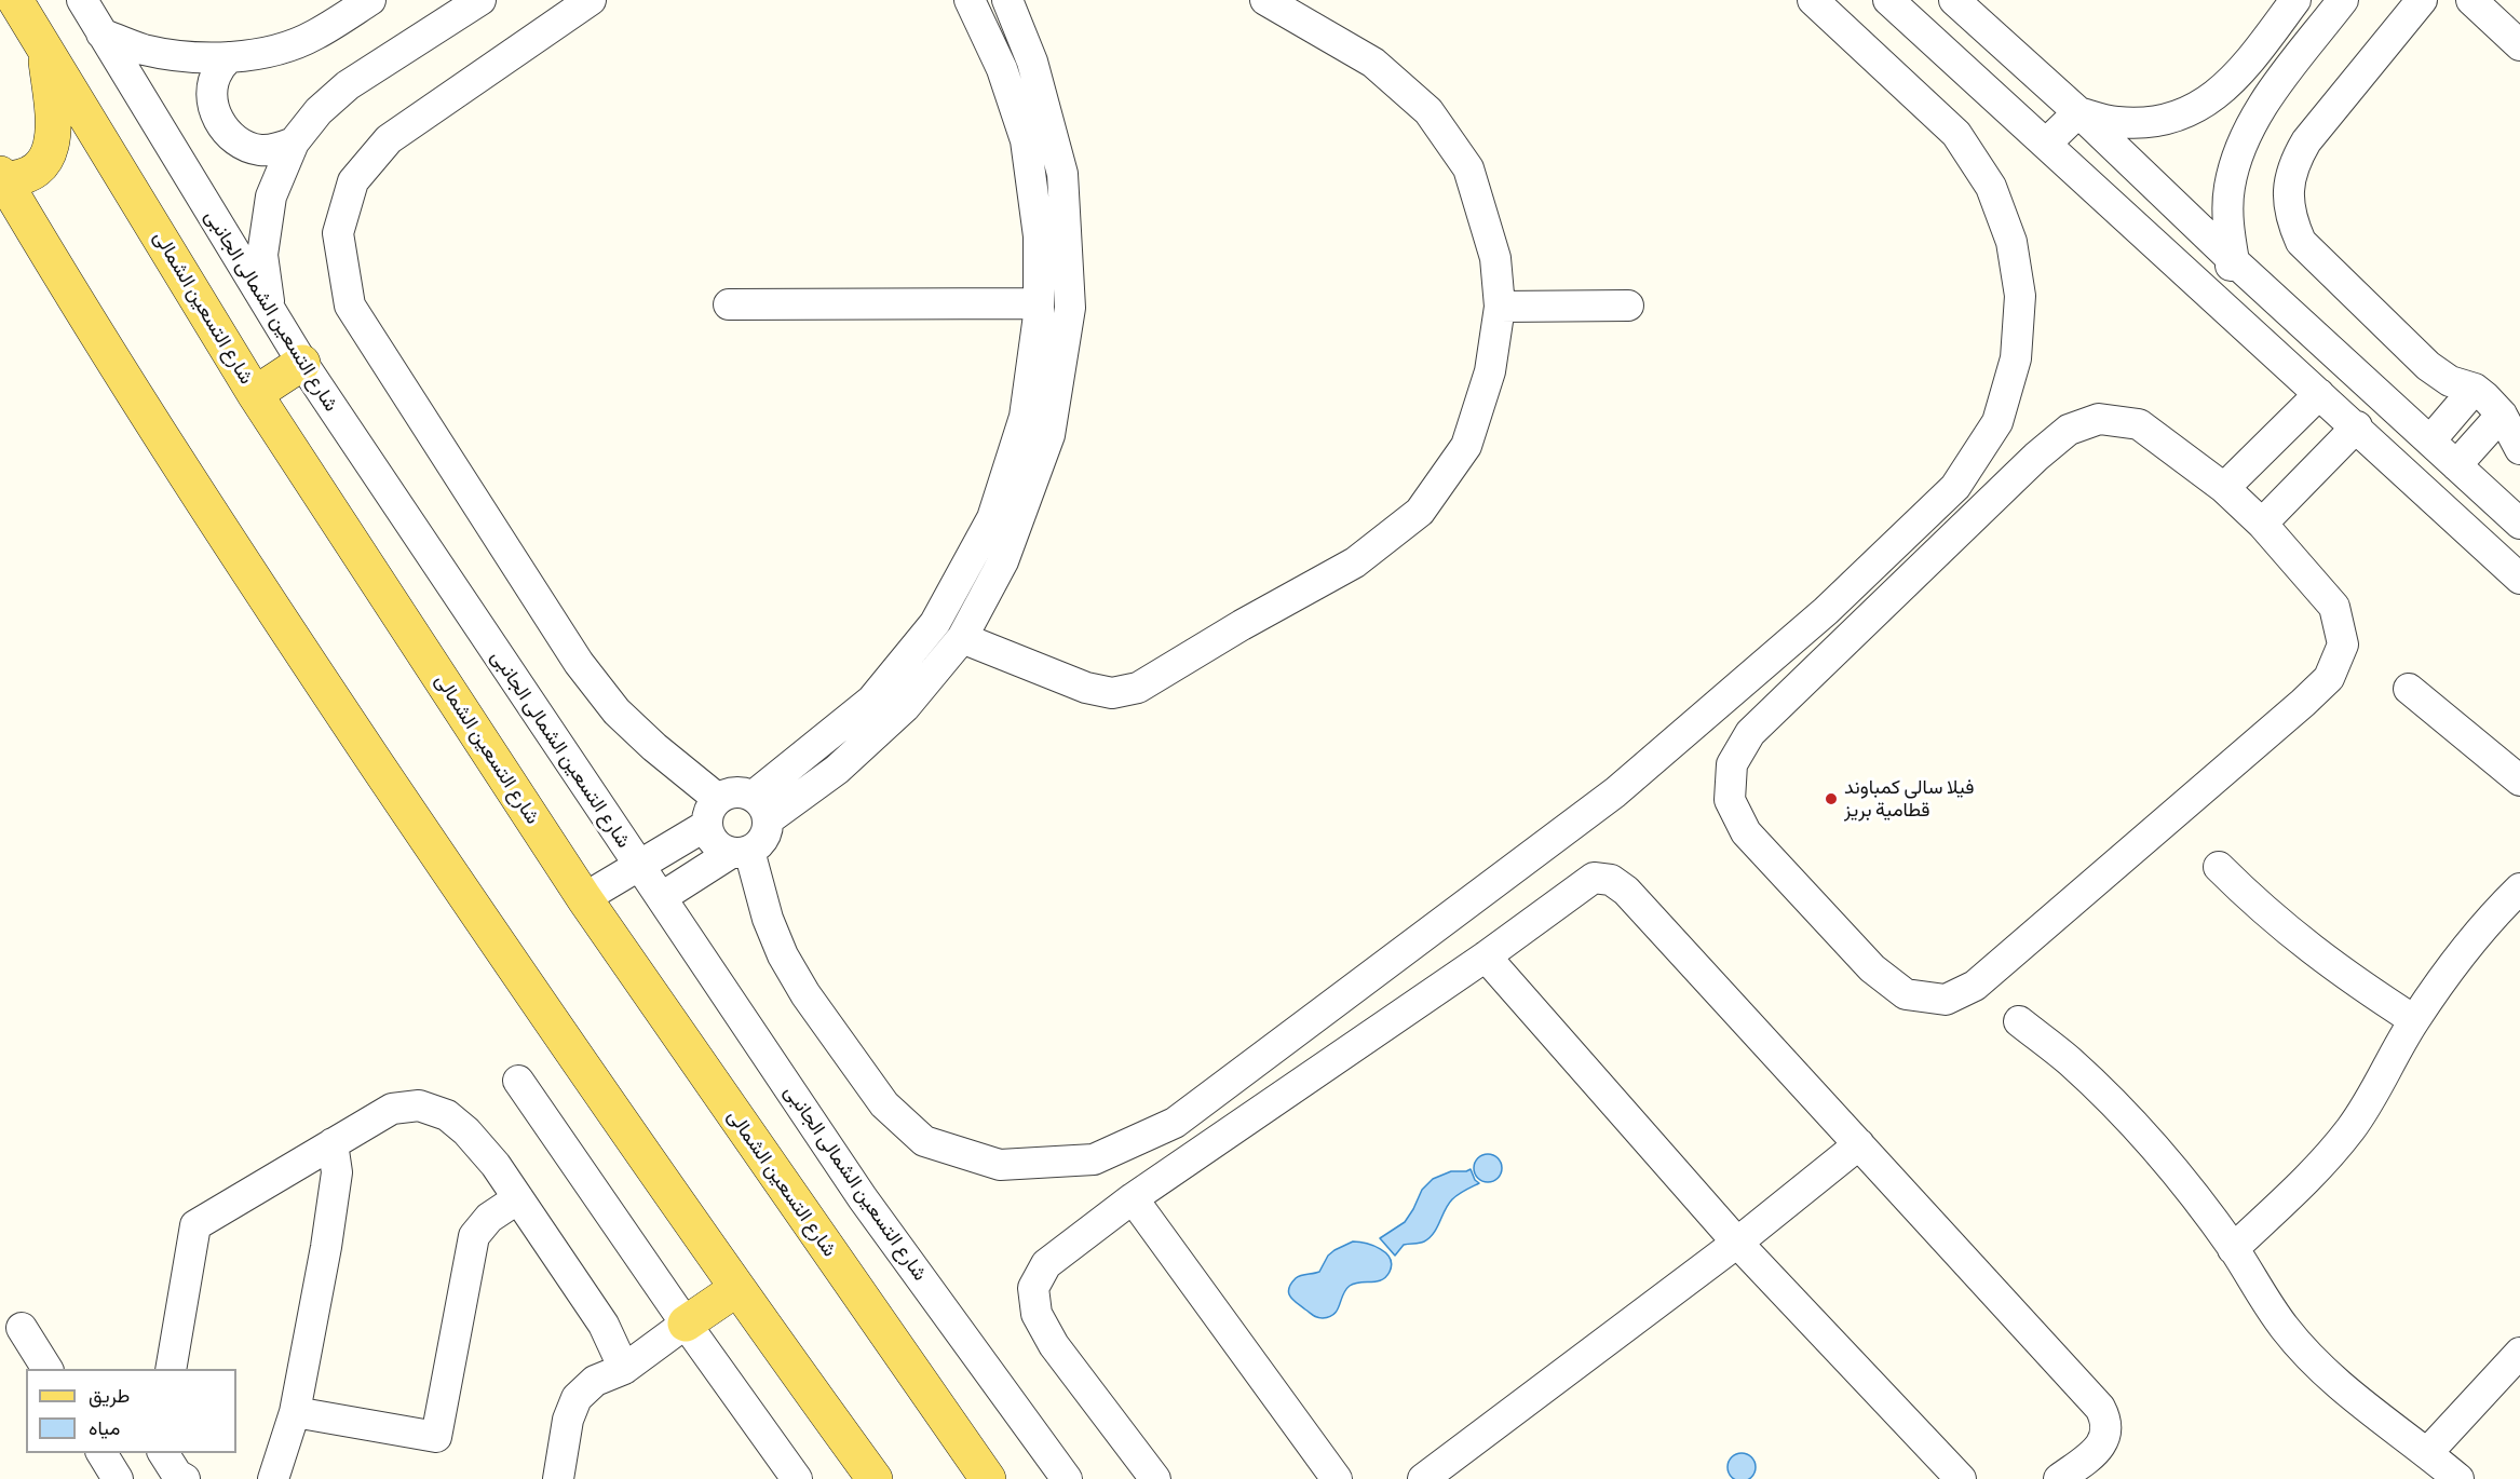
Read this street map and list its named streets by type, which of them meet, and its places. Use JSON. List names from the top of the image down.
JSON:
{
  "streets": {
    "main road": ["شارع التسعين الشمالى"],
    "street": ["شارع التسعين الشمالى الجانبى"]
  },
  "places": ["فيلا سالى كمباوند قطامية بريز"],
  "legend": ["طريق", "مياه"]
}
